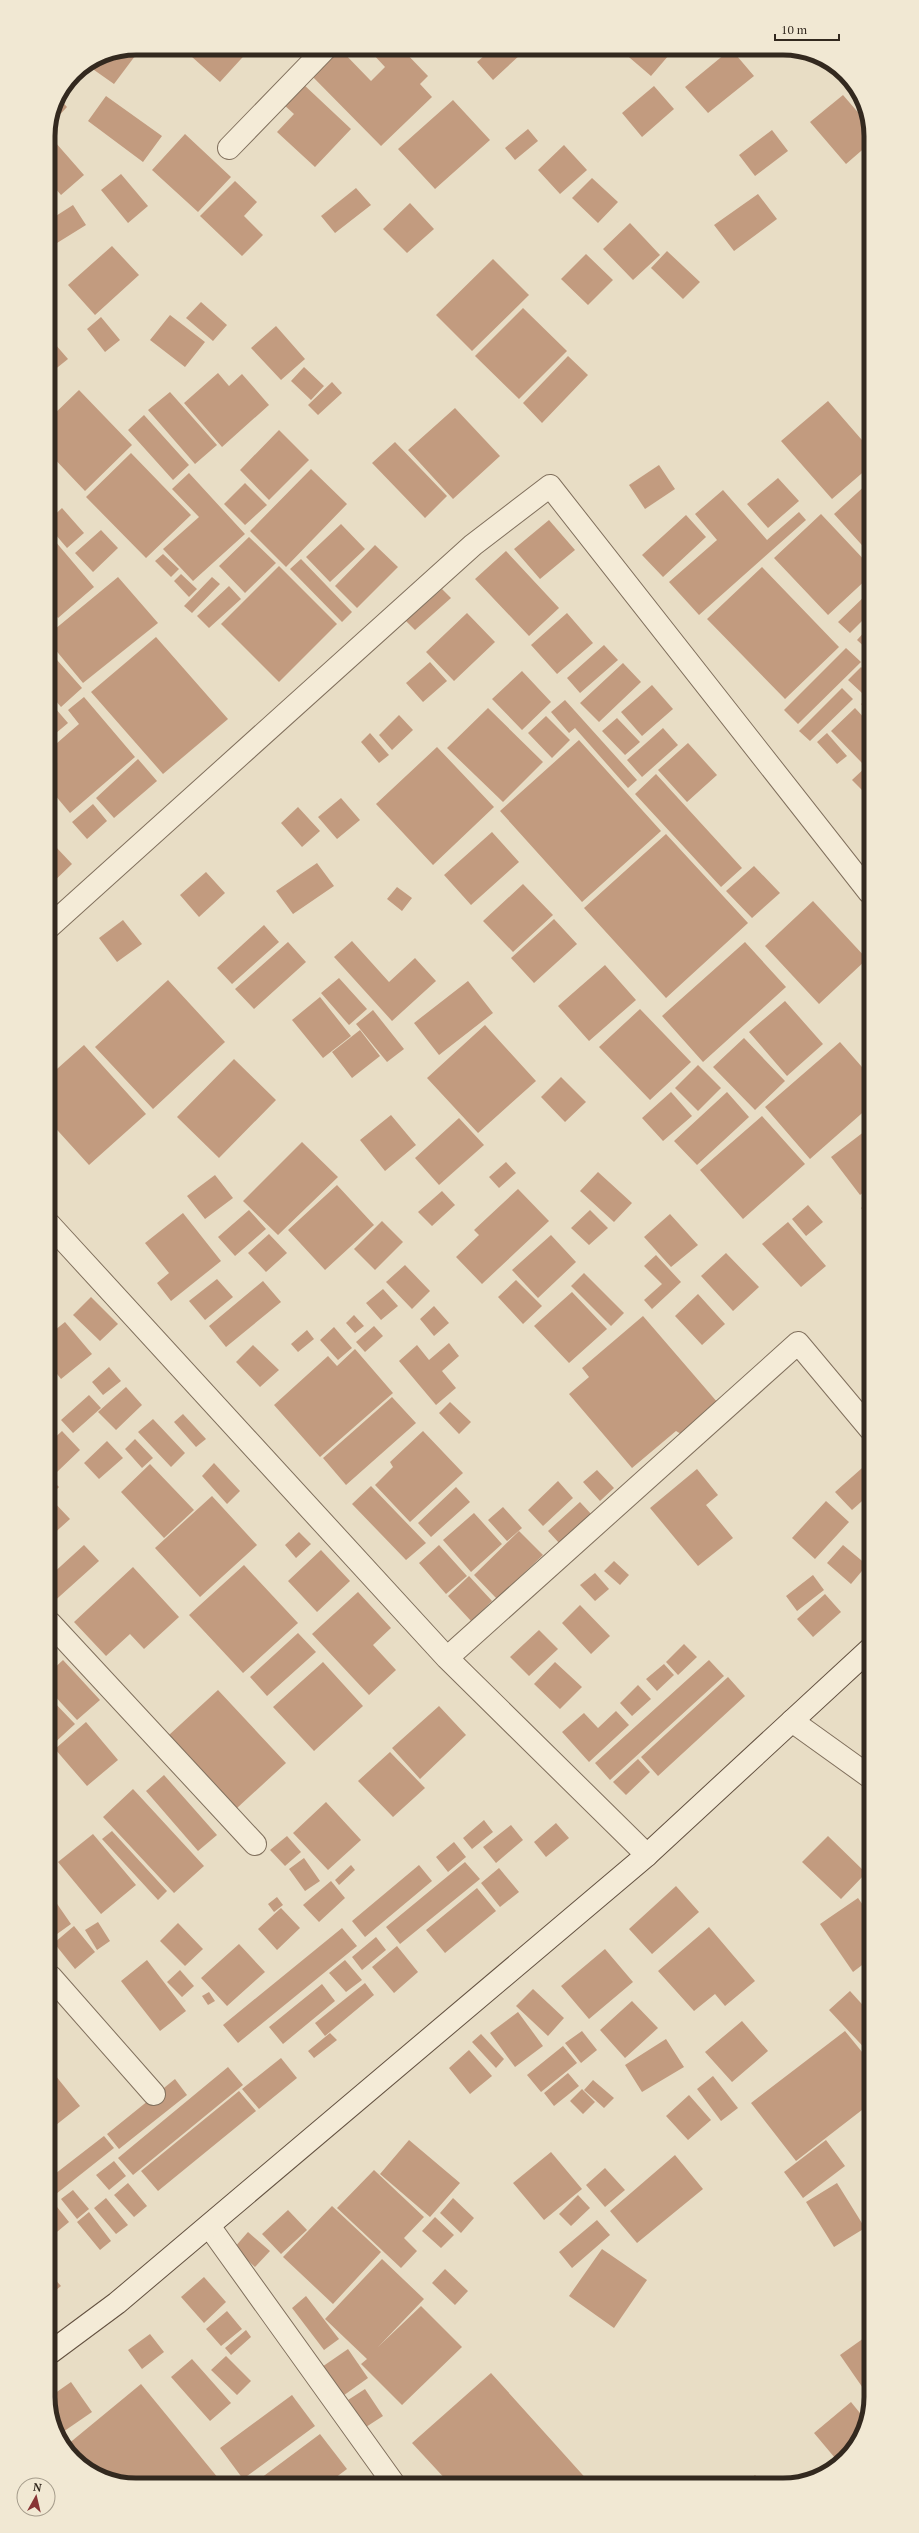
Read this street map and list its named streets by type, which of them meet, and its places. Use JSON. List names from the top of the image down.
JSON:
{
  "scale_bar": "10 m",
  "north": "top"
}
